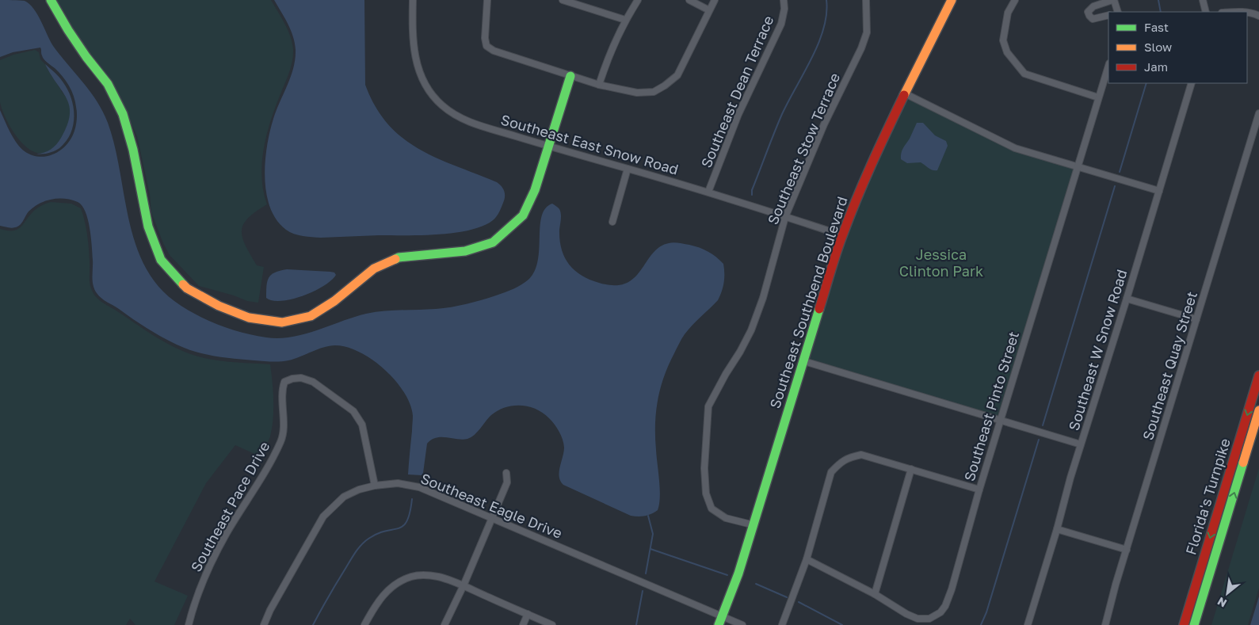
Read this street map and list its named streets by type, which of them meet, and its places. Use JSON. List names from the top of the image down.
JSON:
{
  "streets": {
    "main road": ["Southeast Southbend Boulevard", "Florida's Turnpike"],
    "street": [
      "Southeast Dean Terrace",
      "Southeast East Snow Road",
      "Southeast Stow Terrace",
      "Southeast W Snow Road",
      "Southeast Quay Street",
      "Southeast Pinto Street",
      "Southeast Eagle Drive",
      "Southeast Pace Drive"
    ]
  },
  "crossings": [
    ["Southeast Dean Terrace", "Southeast East Snow Road"],
    ["Southeast East Snow Road", "Southeast Stow Terrace"],
    ["Southeast East Snow Road", "Southeast Southbend Boulevard"],
    ["Southeast Stow Terrace", "Southeast Southbend Boulevard"],
    ["Southeast Southbend Boulevard", "Southeast Eagle Drive"],
    ["Southeast Eagle Drive", "Southeast Pace Drive"]
  ],
  "parks": ["Jessica Clinton Park"],
  "legend": ["Fast", "Slow", "Jam"],
  "north": "bottom left"
}
